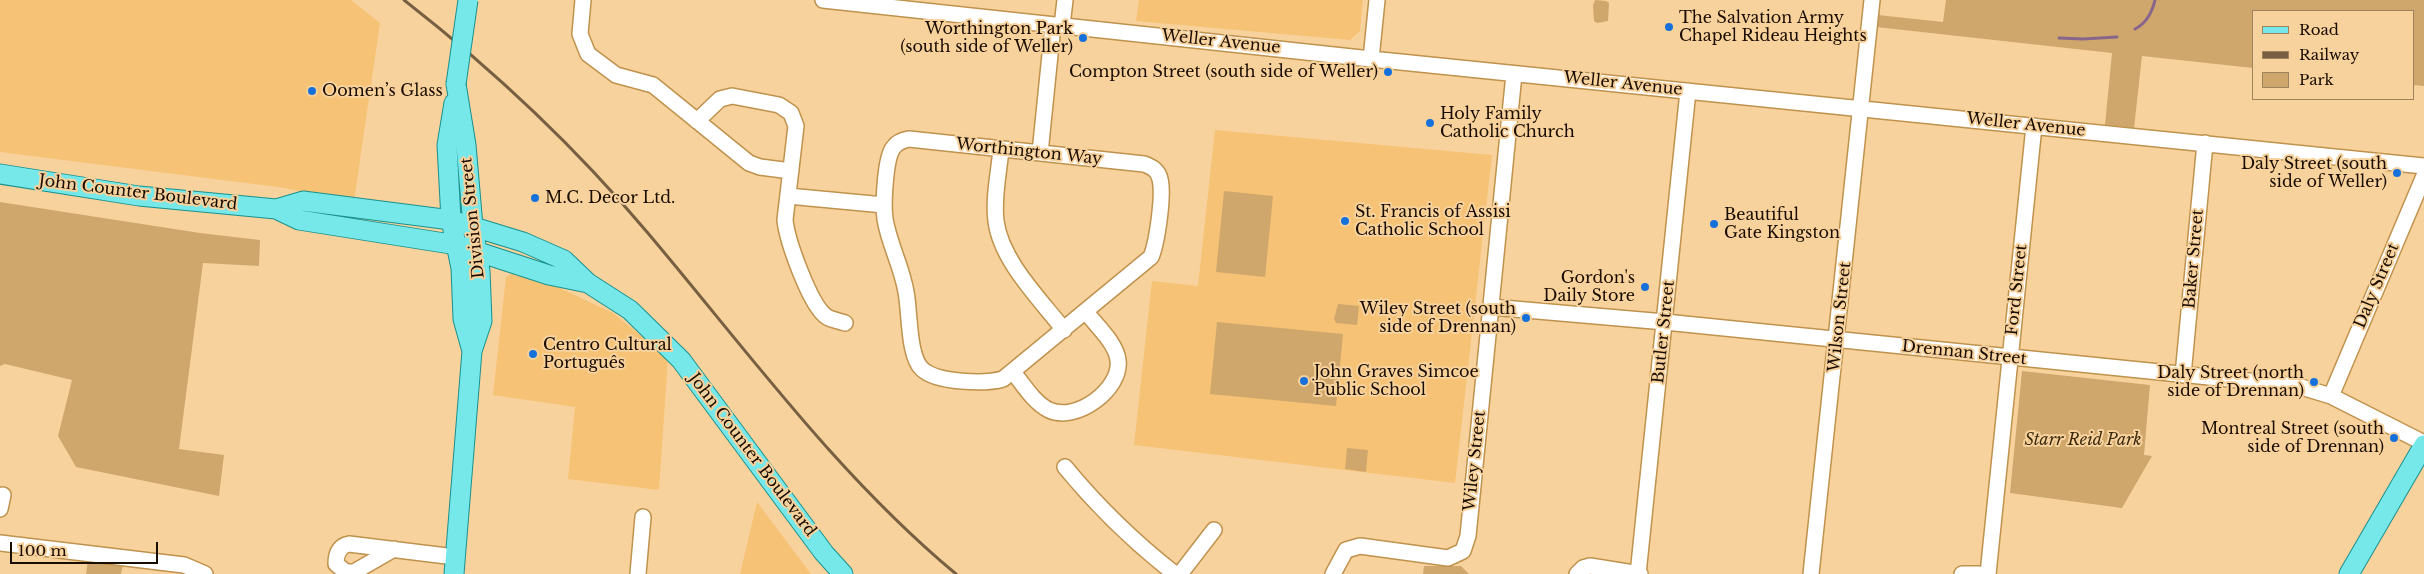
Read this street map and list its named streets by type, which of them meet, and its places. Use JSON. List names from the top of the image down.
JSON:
{
  "streets": {
    "main road": ["John Counter Boulevard", "Division Street"],
    "street": [
      "Weller Avenue",
      "Worthington Way",
      "Baker Street",
      "Daly Street",
      "Ford Street",
      "Wilson Street",
      "Butler Street",
      "Drennan Street",
      "Wiley Street"
    ]
  },
  "crossings": [
    ["Weller Avenue", "Baker Street"],
    ["Weller Avenue", "Ford Street"],
    ["Weller Avenue", "Wilson Street"],
    ["Weller Avenue", "Butler Street"],
    ["Weller Avenue", "Wiley Street"],
    ["Baker Street", "Drennan Street"],
    ["Daly Street", "Drennan Street"],
    ["Ford Street", "Drennan Street"],
    ["Wilson Street", "Drennan Street"],
    ["Butler Street", "Drennan Street"],
    ["Drennan Street", "Wiley Street"]
  ],
  "parks": ["Starr Reid Park"],
  "places": [
    "The Salvation Army Chapel Rideau Heights",
    "Worthington Park (south side of Weller)",
    "Compton Street (south side of Weller)",
    "Oomen’s Glass",
    "Holy Family Catholic Church",
    "Daly Street (south side of Weller)",
    "M.C. Decor Ltd.",
    "St. Francis of Assisi Catholic School",
    "Beautiful Gate Kingston",
    "Gordon's Daily Store",
    "Wiley Street (south side of Drennan)",
    "Centro Cultural Português",
    "John Graves Simcoe Public School",
    "Daly Street (north side of Drennan)",
    "Montreal Street (south side of Drennan)"
  ],
  "legend": ["Road", "Railway", "Park"],
  "scale_bar": "100 m"
}
